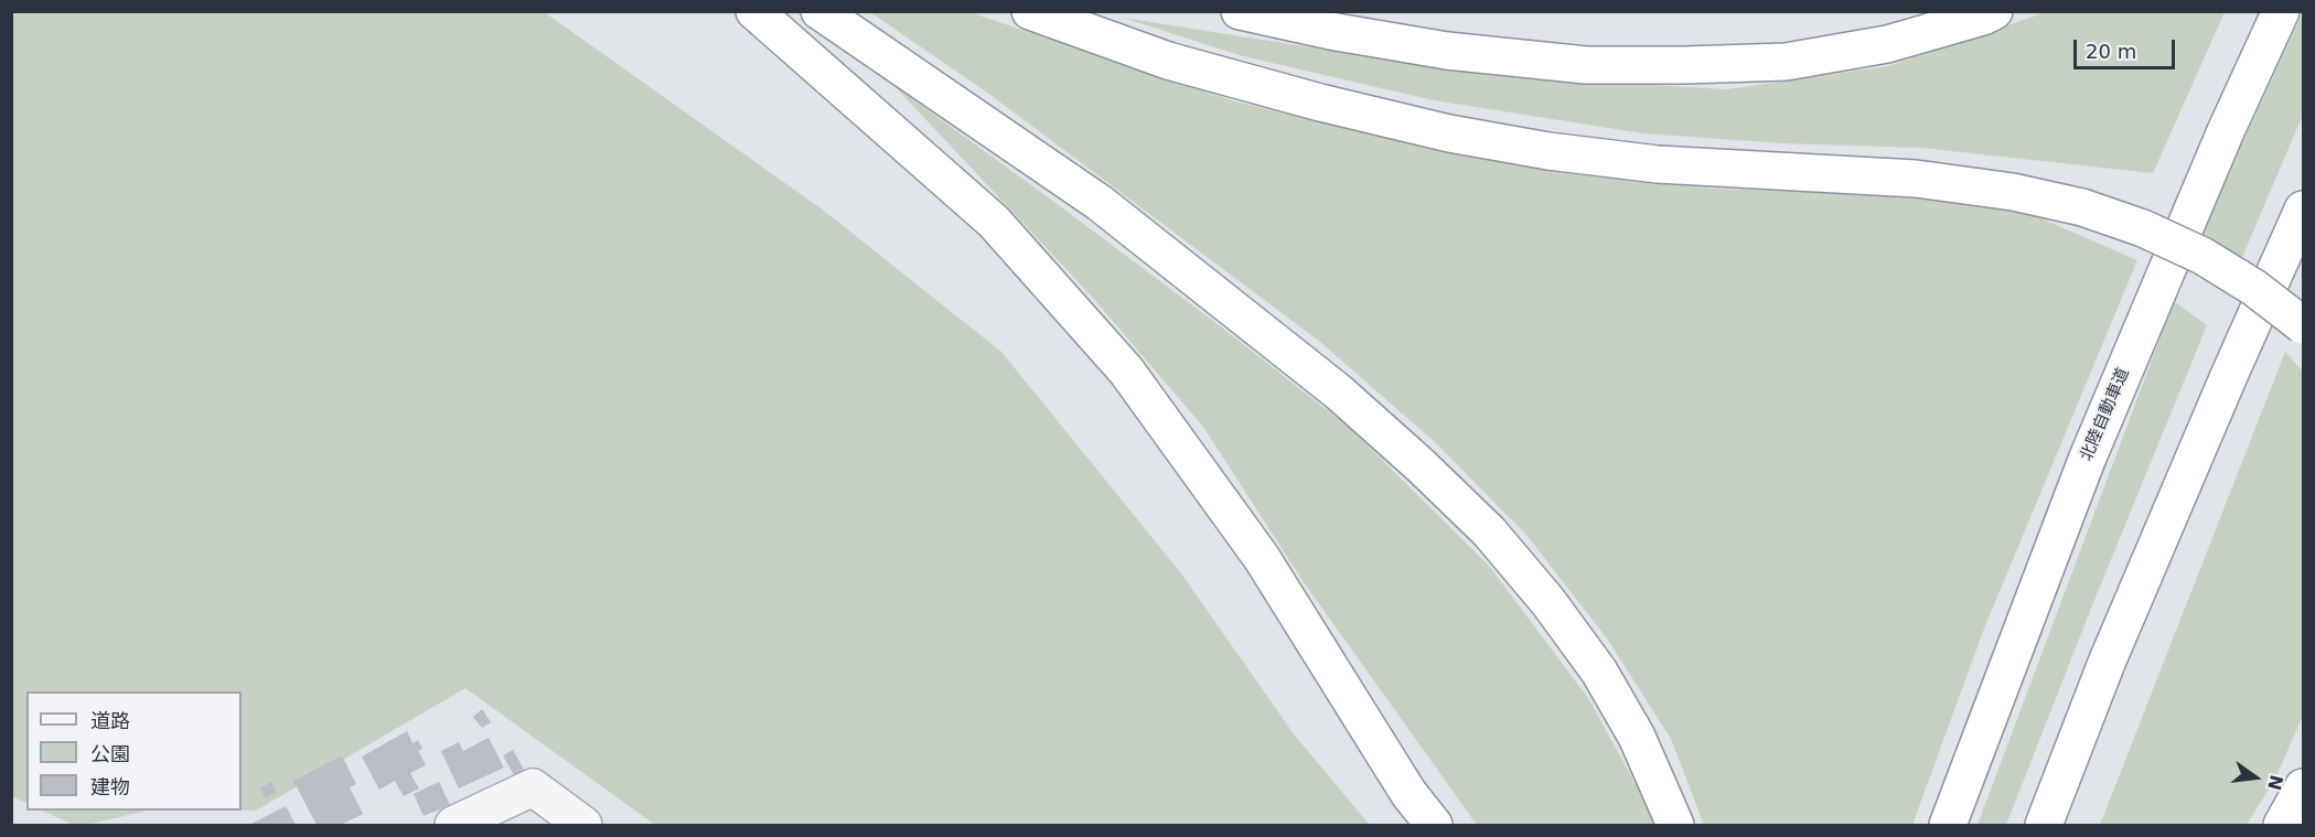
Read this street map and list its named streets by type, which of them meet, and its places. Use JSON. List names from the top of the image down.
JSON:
{
  "streets": {
    "highway": ["北陸自動車道"]
  },
  "legend": ["道路", "公園", "建物"],
  "scale_bar": "20 m",
  "north": "right"
}
